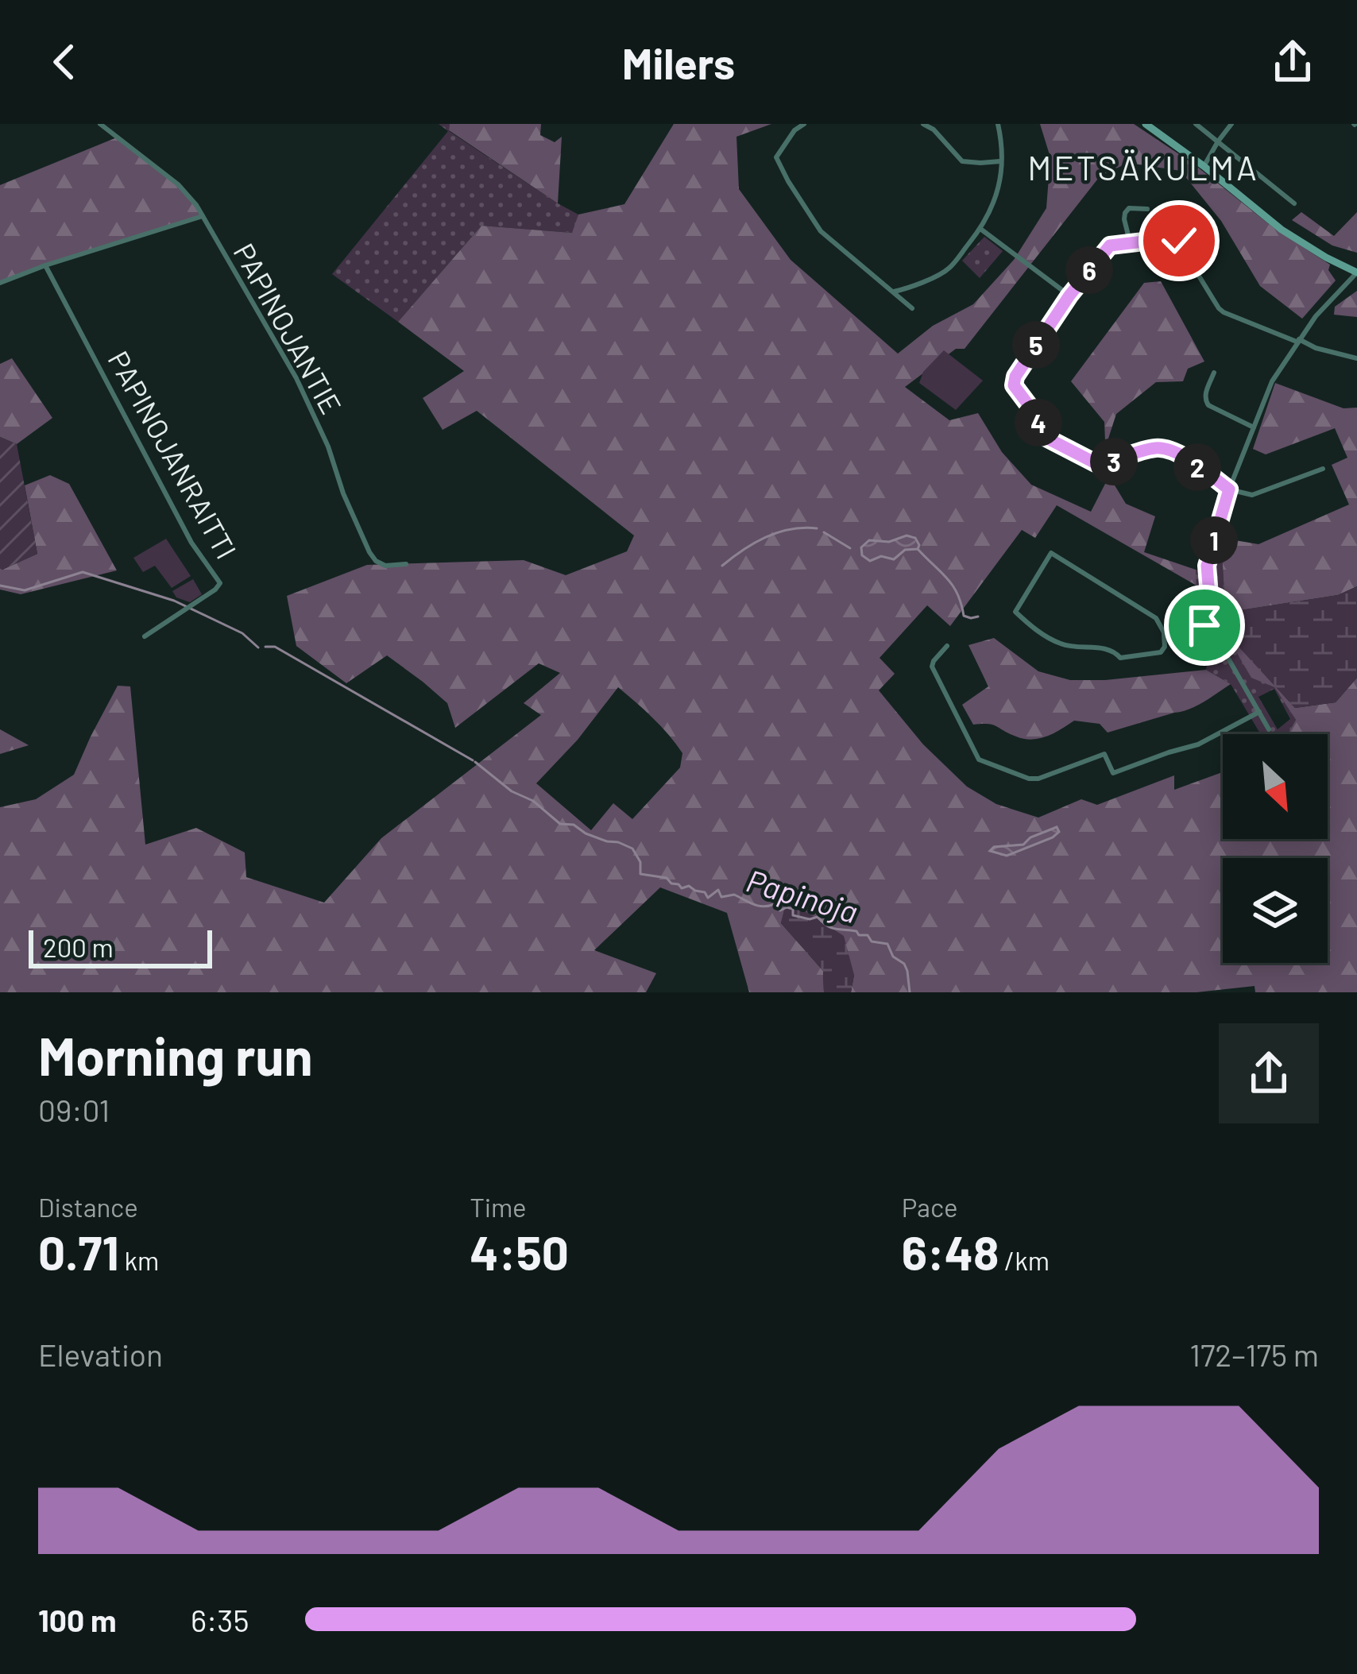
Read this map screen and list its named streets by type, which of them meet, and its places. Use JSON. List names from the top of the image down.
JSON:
{
  "streets": {
    "street": ["PAPINOJANTIE", "PAPINOJANRAITTI"]
  },
  "districts": ["METSÄKULMA"],
  "water": ["Papinoja"],
  "scale_bar": "200 m",
  "north": "bottom right",
  "page": {
    "header": "Milers",
    "pins": [
      "6",
      "5",
      "4",
      "3",
      "2",
      "1"
    ],
    "scale": "200 m",
    "heading": ["Morning run", "09:01"],
    "stats": [
      ["Distance", "0.71 km"],
      ["Time", "4:50"],
      ["Pace", "6:48 /km"]
    ],
    "chart": ["Elevation", "172–175 m"],
    "list": [
      {
        "name": "100 m",
        "note": "6:35"
      }
    ]
  }
}
